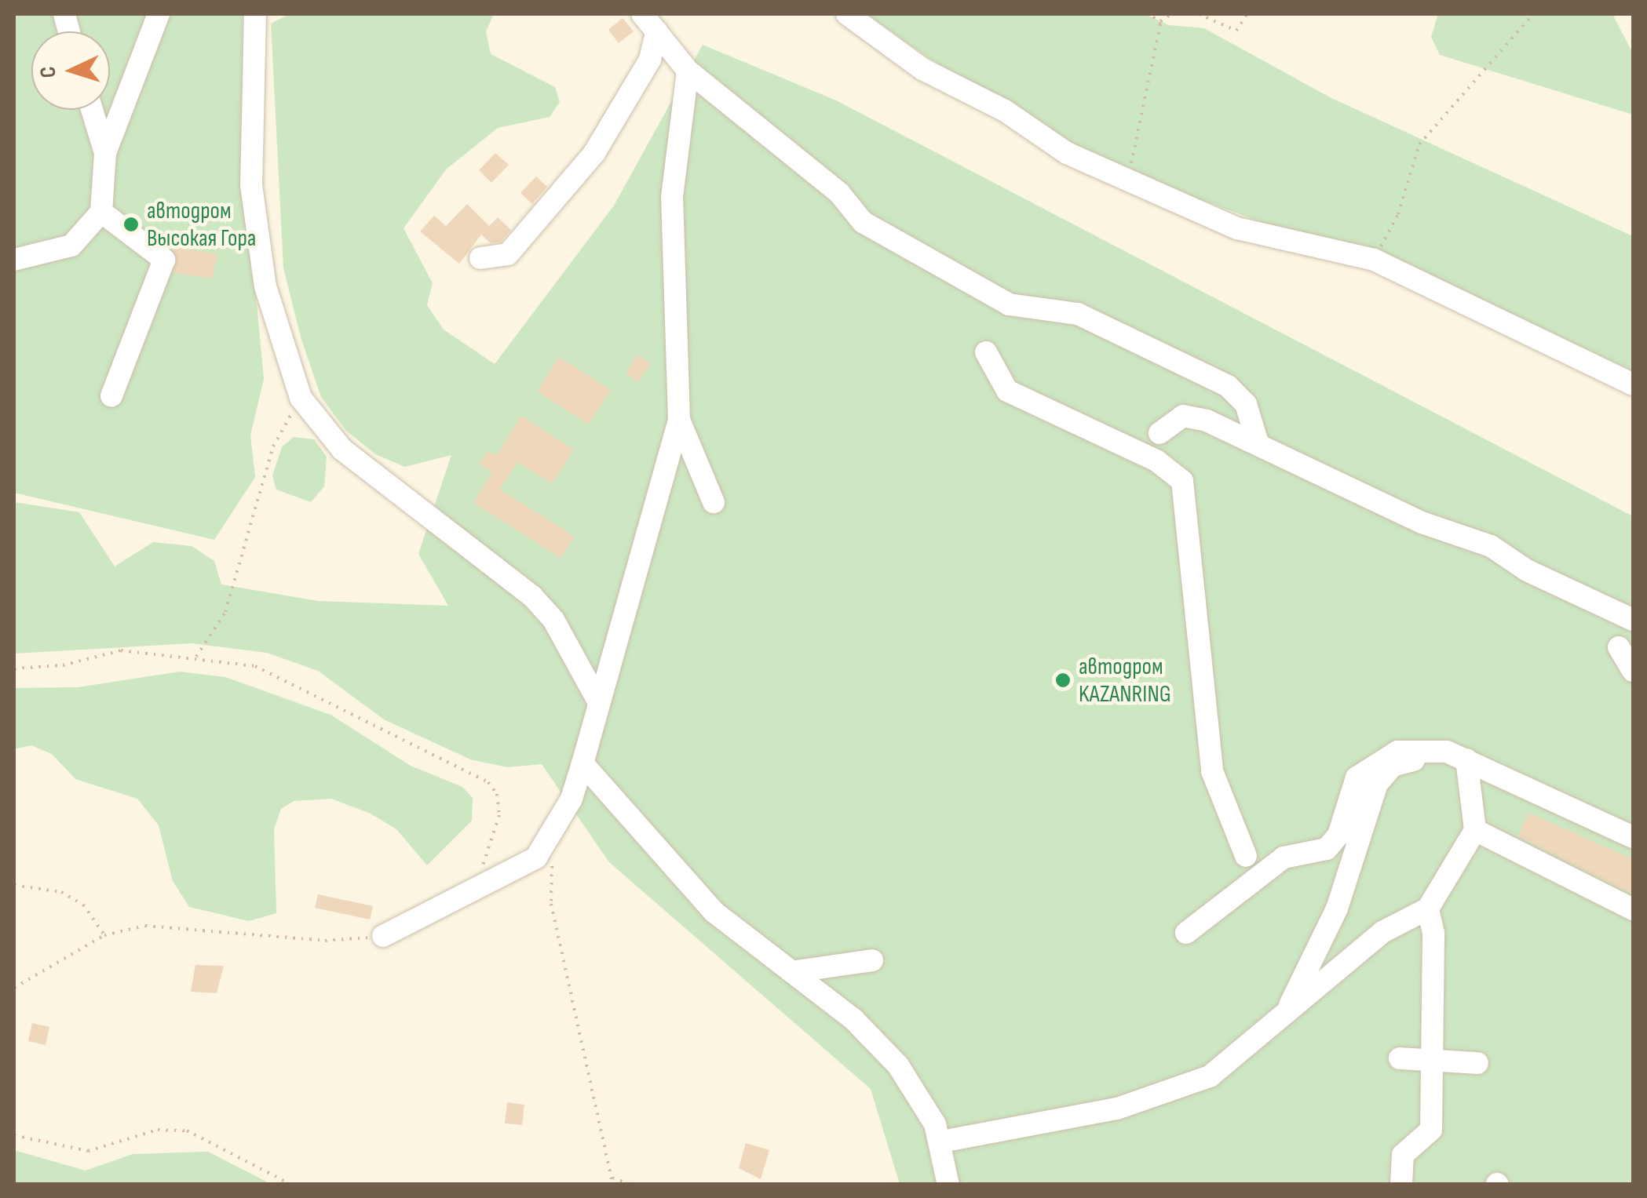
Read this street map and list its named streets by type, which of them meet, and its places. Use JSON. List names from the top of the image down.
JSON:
{
  "places": ["автодром Высокая Гора", "автодром KAZANRING"],
  "north": "left"
}
